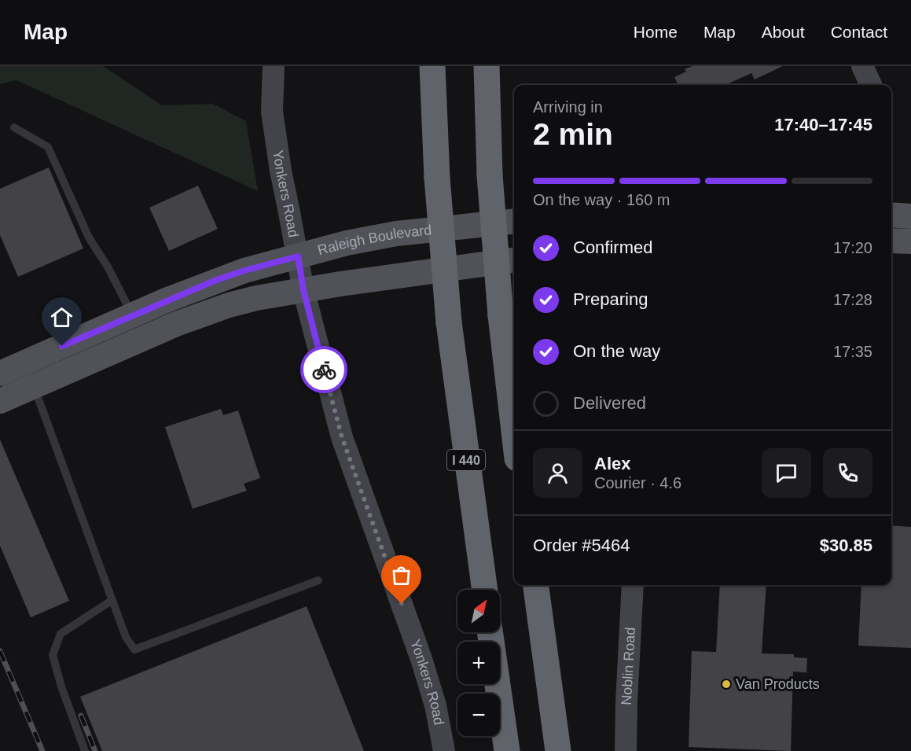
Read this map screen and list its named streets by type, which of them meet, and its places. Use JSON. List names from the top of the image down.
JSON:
{
  "streets": {
    "highway": ["I 440"],
    "main road": ["Yonkers Road", "Raleigh Boulevard", "Noblin Road"]
  },
  "crossings": [
    ["Yonkers Road", "Raleigh Boulevard"]
  ],
  "places": ["Van Products"],
  "north": "top right",
  "page": {
    "header": "Map",
    "nav": [
      "Home",
      "Map",
      "About",
      "Contact"
    ],
    "heading": ["2 min", "Arriving in", "17:40–17:45"],
    "panel": [
      "Alex",
      "Courier · 4.6",
      "Order #5464",
      "$30.85"
    ],
    "bar": "On the way · 160 m",
    "list": [
      ["Confirmed", "17:20"],
      ["Preparing", "17:28"],
      ["On the way", "17:35"],
      "Delivered"
    ],
    "map_buttons": ["+", "−"]
  }
}
